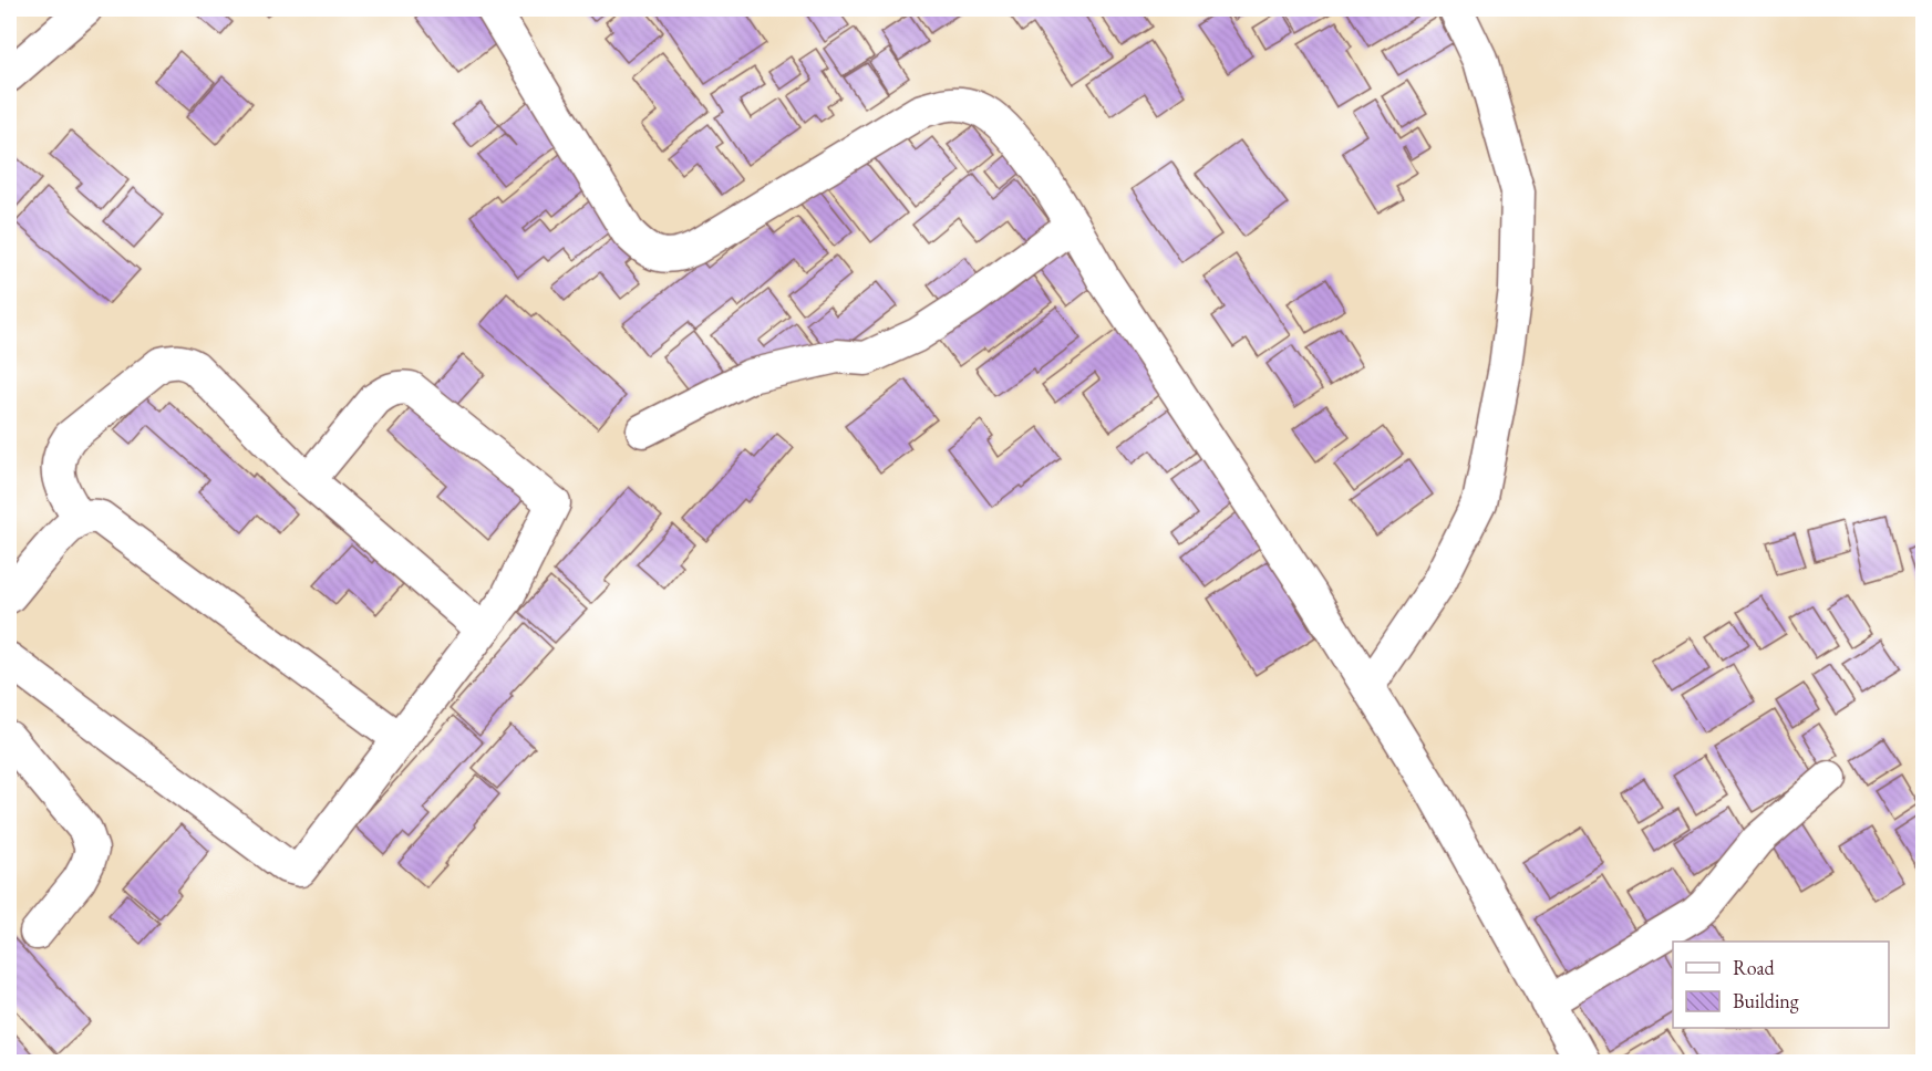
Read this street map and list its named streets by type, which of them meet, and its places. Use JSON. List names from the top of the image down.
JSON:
{
  "legend": ["Road", "Building"]
}
